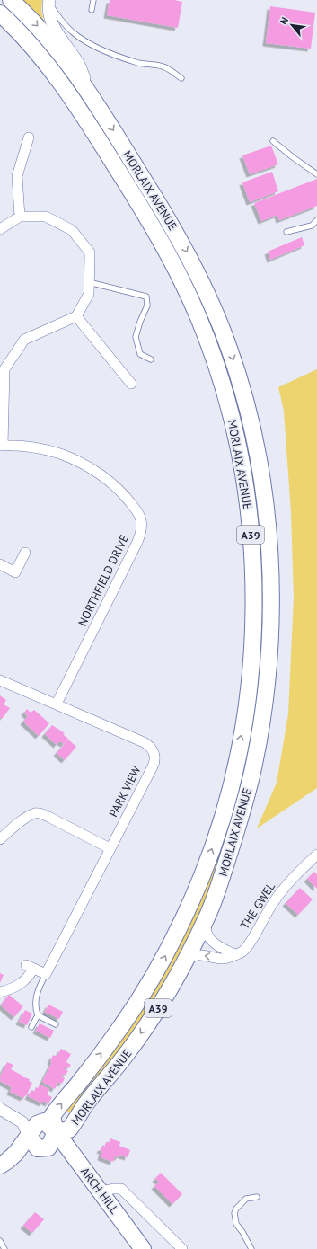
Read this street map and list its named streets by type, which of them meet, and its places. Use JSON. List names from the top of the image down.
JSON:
{
  "streets": {
    "highway": ["MORLAIX AVENUE", "A39", "ARCH HILL"],
    "street": ["NORTHFIELD DRIVE", "PARK VIEW", "THE GWEL"]
  },
  "crossings": [
    ["MORLAIX AVENUE", "THE GWEL"],
    ["MORLAIX AVENUE", "ARCH HILL"],
    ["NORTHFIELD DRIVE", "PARK VIEW"]
  ],
  "north": "top left"
}
